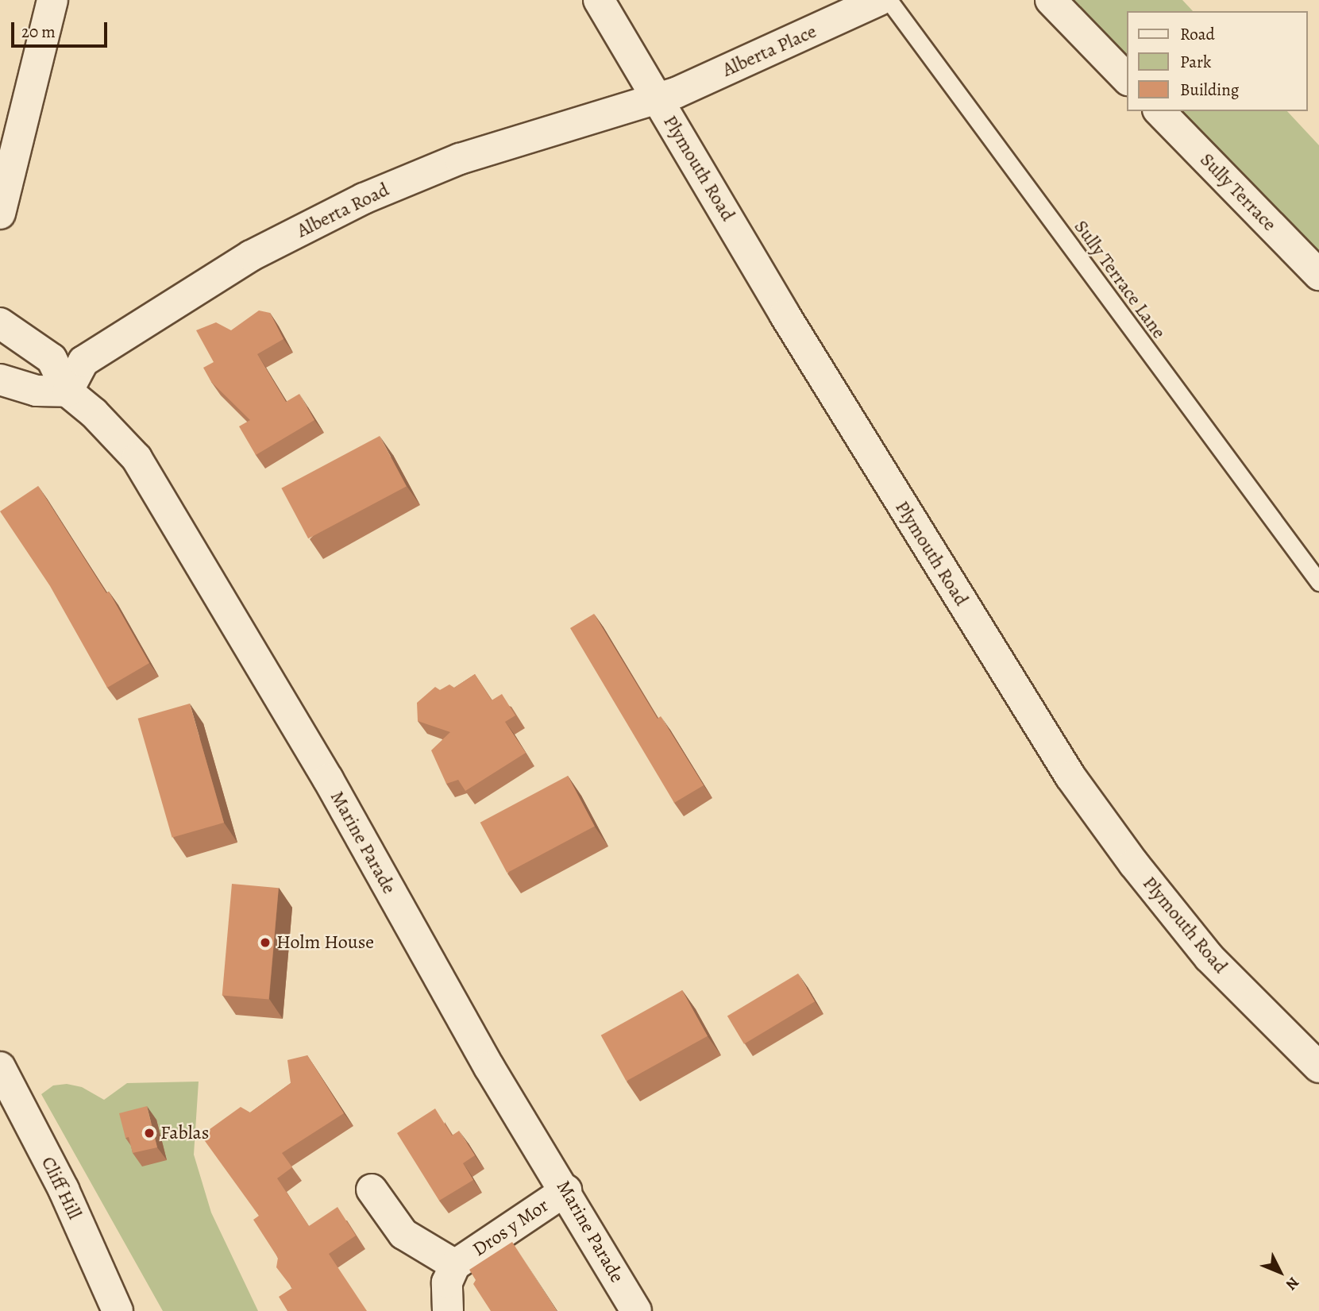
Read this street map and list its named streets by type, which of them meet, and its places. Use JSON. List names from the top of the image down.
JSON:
{
  "streets": {
    "street": [
      "Alberta Place",
      "Plymouth Road",
      "Sully Terrace",
      "Alberta Road",
      "Marine Parade",
      "Cliff Hill",
      "Dros y Mor"
    ],
    "lane": ["Sully Terrace Lane"]
  },
  "crossings": [
    ["Alberta Place", "Plymouth Road"],
    ["Alberta Place", "Alberta Road"],
    ["Plymouth Road", "Alberta Road"],
    ["Alberta Road", "Marine Parade"],
    ["Marine Parade", "Dros y Mor"]
  ],
  "places": ["Holm House", "Fablas"],
  "legend": ["Road", "Park", "Building"],
  "scale_bar": "20 m",
  "north": "bottom right"
}
